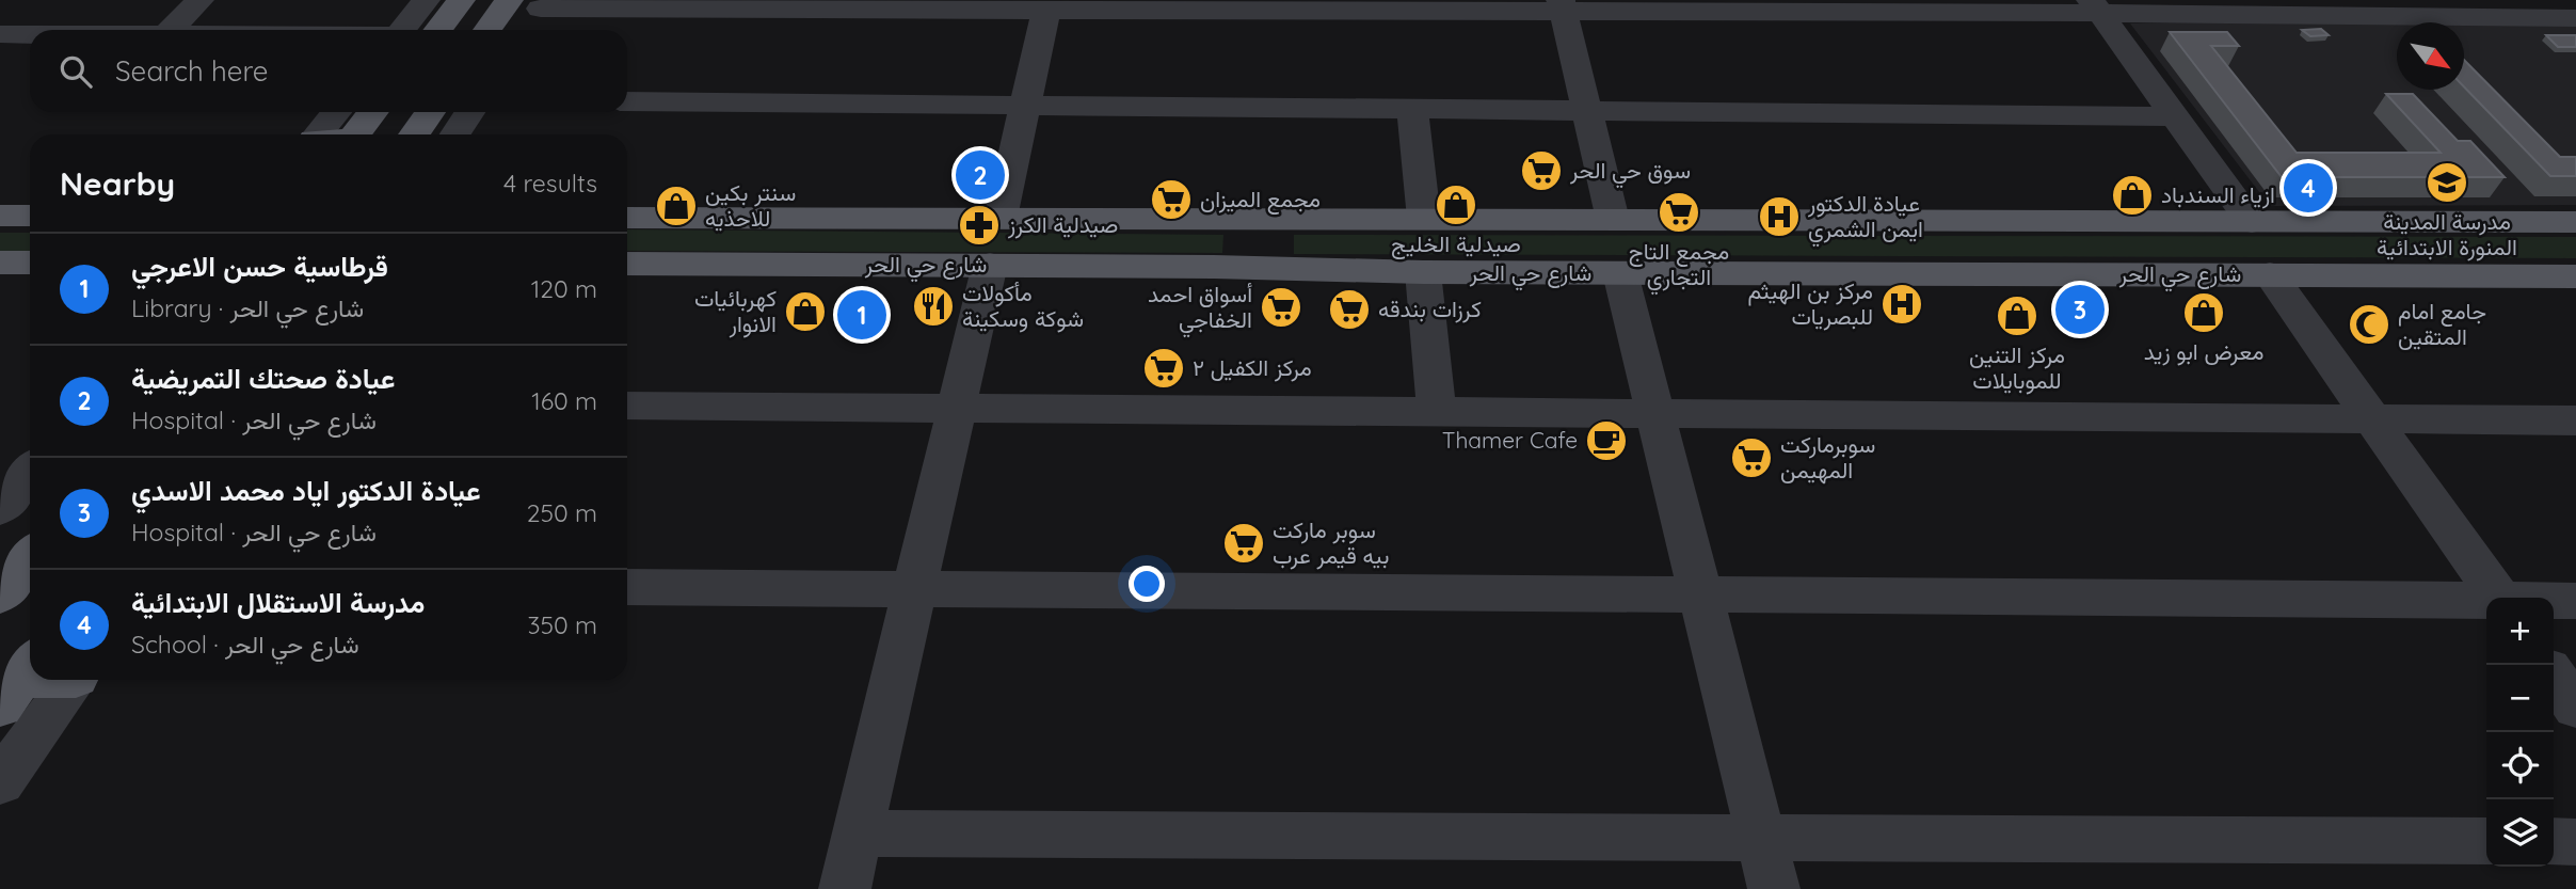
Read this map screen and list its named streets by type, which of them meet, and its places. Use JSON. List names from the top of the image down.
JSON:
{
  "streets": {
    "main road": ["شارع حي الحر"]
  },
  "places": {
    "supermarket": [
      "سوق حي الحر",
      "مجمع الميزان",
      "مجمع التاج التجاري",
      "أسواق احمد الخفاجي",
      "كرزات بندقه",
      "مركز الكفيل ٢",
      "سوبرماركت المهيمن",
      "سوبر ماركت بيه قيمر عرب"
    ],
    "school or university": ["مدرسة المدينة المنورة الابتدائية"],
    "shop": [
      "ازياء السندباد",
      "صيدلية الخليج",
      "سنتر بكين للاحذيه",
      "كهربائيات الانوار",
      "معرض ابو زيد",
      "مركز التنين للموبايلات"
    ],
    "hospital": ["عيادة الدكتور ايمن الشمري", "مركز بن الهيثم للبصريات"],
    "pharmacy": ["صيدلية الكرز"],
    "restaurant": ["مأكولات شوكة وسكينة"],
    "mosque": ["جامع امام المتقين"],
    "cafe": ["Thamer Cafe"]
  },
  "north": "bottom right",
  "page": {
    "search": "Search here",
    "heading": ["Nearby", "4 results"],
    "pins": [
      "2",
      "4",
      "3",
      "1"
    ],
    "list": [
      {
        "mark": "1",
        "name": "قرطاسية حسن الاعرجي",
        "note": "Library · شارع حي الحر",
        "value": "120 m"
      },
      {
        "mark": "2",
        "name": "عيادة صحتك التمريضية",
        "note": "Hospital · شارع حي الحر",
        "value": "160 m"
      },
      {
        "mark": "3",
        "name": "عيادة الدكتور اياد محمد الاسدي",
        "note": "Hospital · شارع حي الحر",
        "value": "250 m"
      },
      {
        "mark": "4",
        "name": "مدرسة الاستقلال الابتدائية",
        "note": "School · شارع حي الحر",
        "value": "350 m"
      }
    ],
    "map_buttons": ["+", "−"]
  }
}
